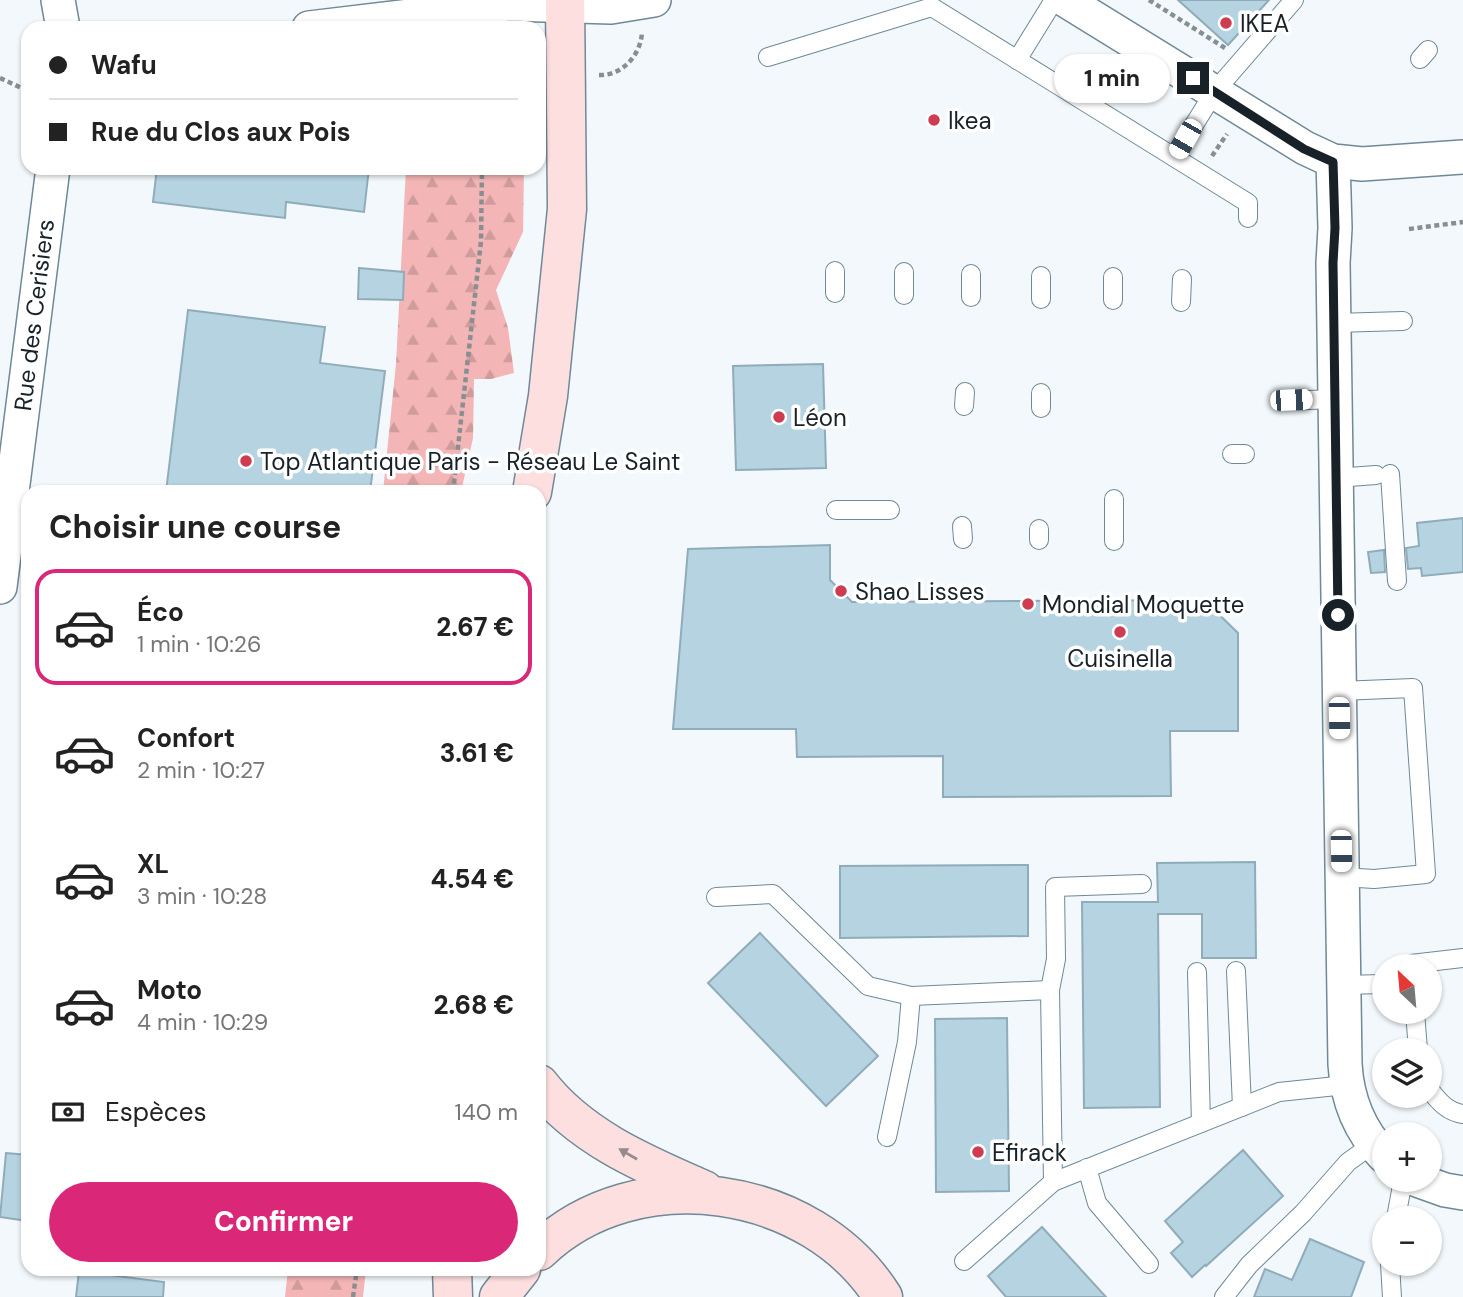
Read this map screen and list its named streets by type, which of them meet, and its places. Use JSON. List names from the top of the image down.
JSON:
{
  "streets": {
    "street": ["Rue des Cerisiers"]
  },
  "places": [
    "IKEA",
    "Ikea",
    "Léon",
    "Top Atlantique Paris - Réseau Le Saint",
    "Shao Lisses",
    "Mondial Moquette",
    "Cuisinella",
    "Efirack"
  ],
  "north": "top left",
  "page": {
    "banner": ["Wafu", "Rue du Clos aux Pois"],
    "bubble": "1 min",
    "heading": "Choisir une course",
    "list": [
      {
        "name": "Éco",
        "note": "1 min · 10:26",
        "value": "2.67 €"
      },
      {
        "name": "Confort",
        "note": "2 min · 10:27",
        "value": "3.61 €"
      },
      {
        "name": "XL",
        "note": "3 min · 10:28",
        "value": "4.54 €"
      },
      {
        "name": "Moto",
        "note": "4 min · 10:29",
        "value": "2.68 €"
      }
    ],
    "map_buttons": ["+", "−"],
    "pay": ["Espèces", "140 m"],
    "buttons": "Confirmer"
  }
}
